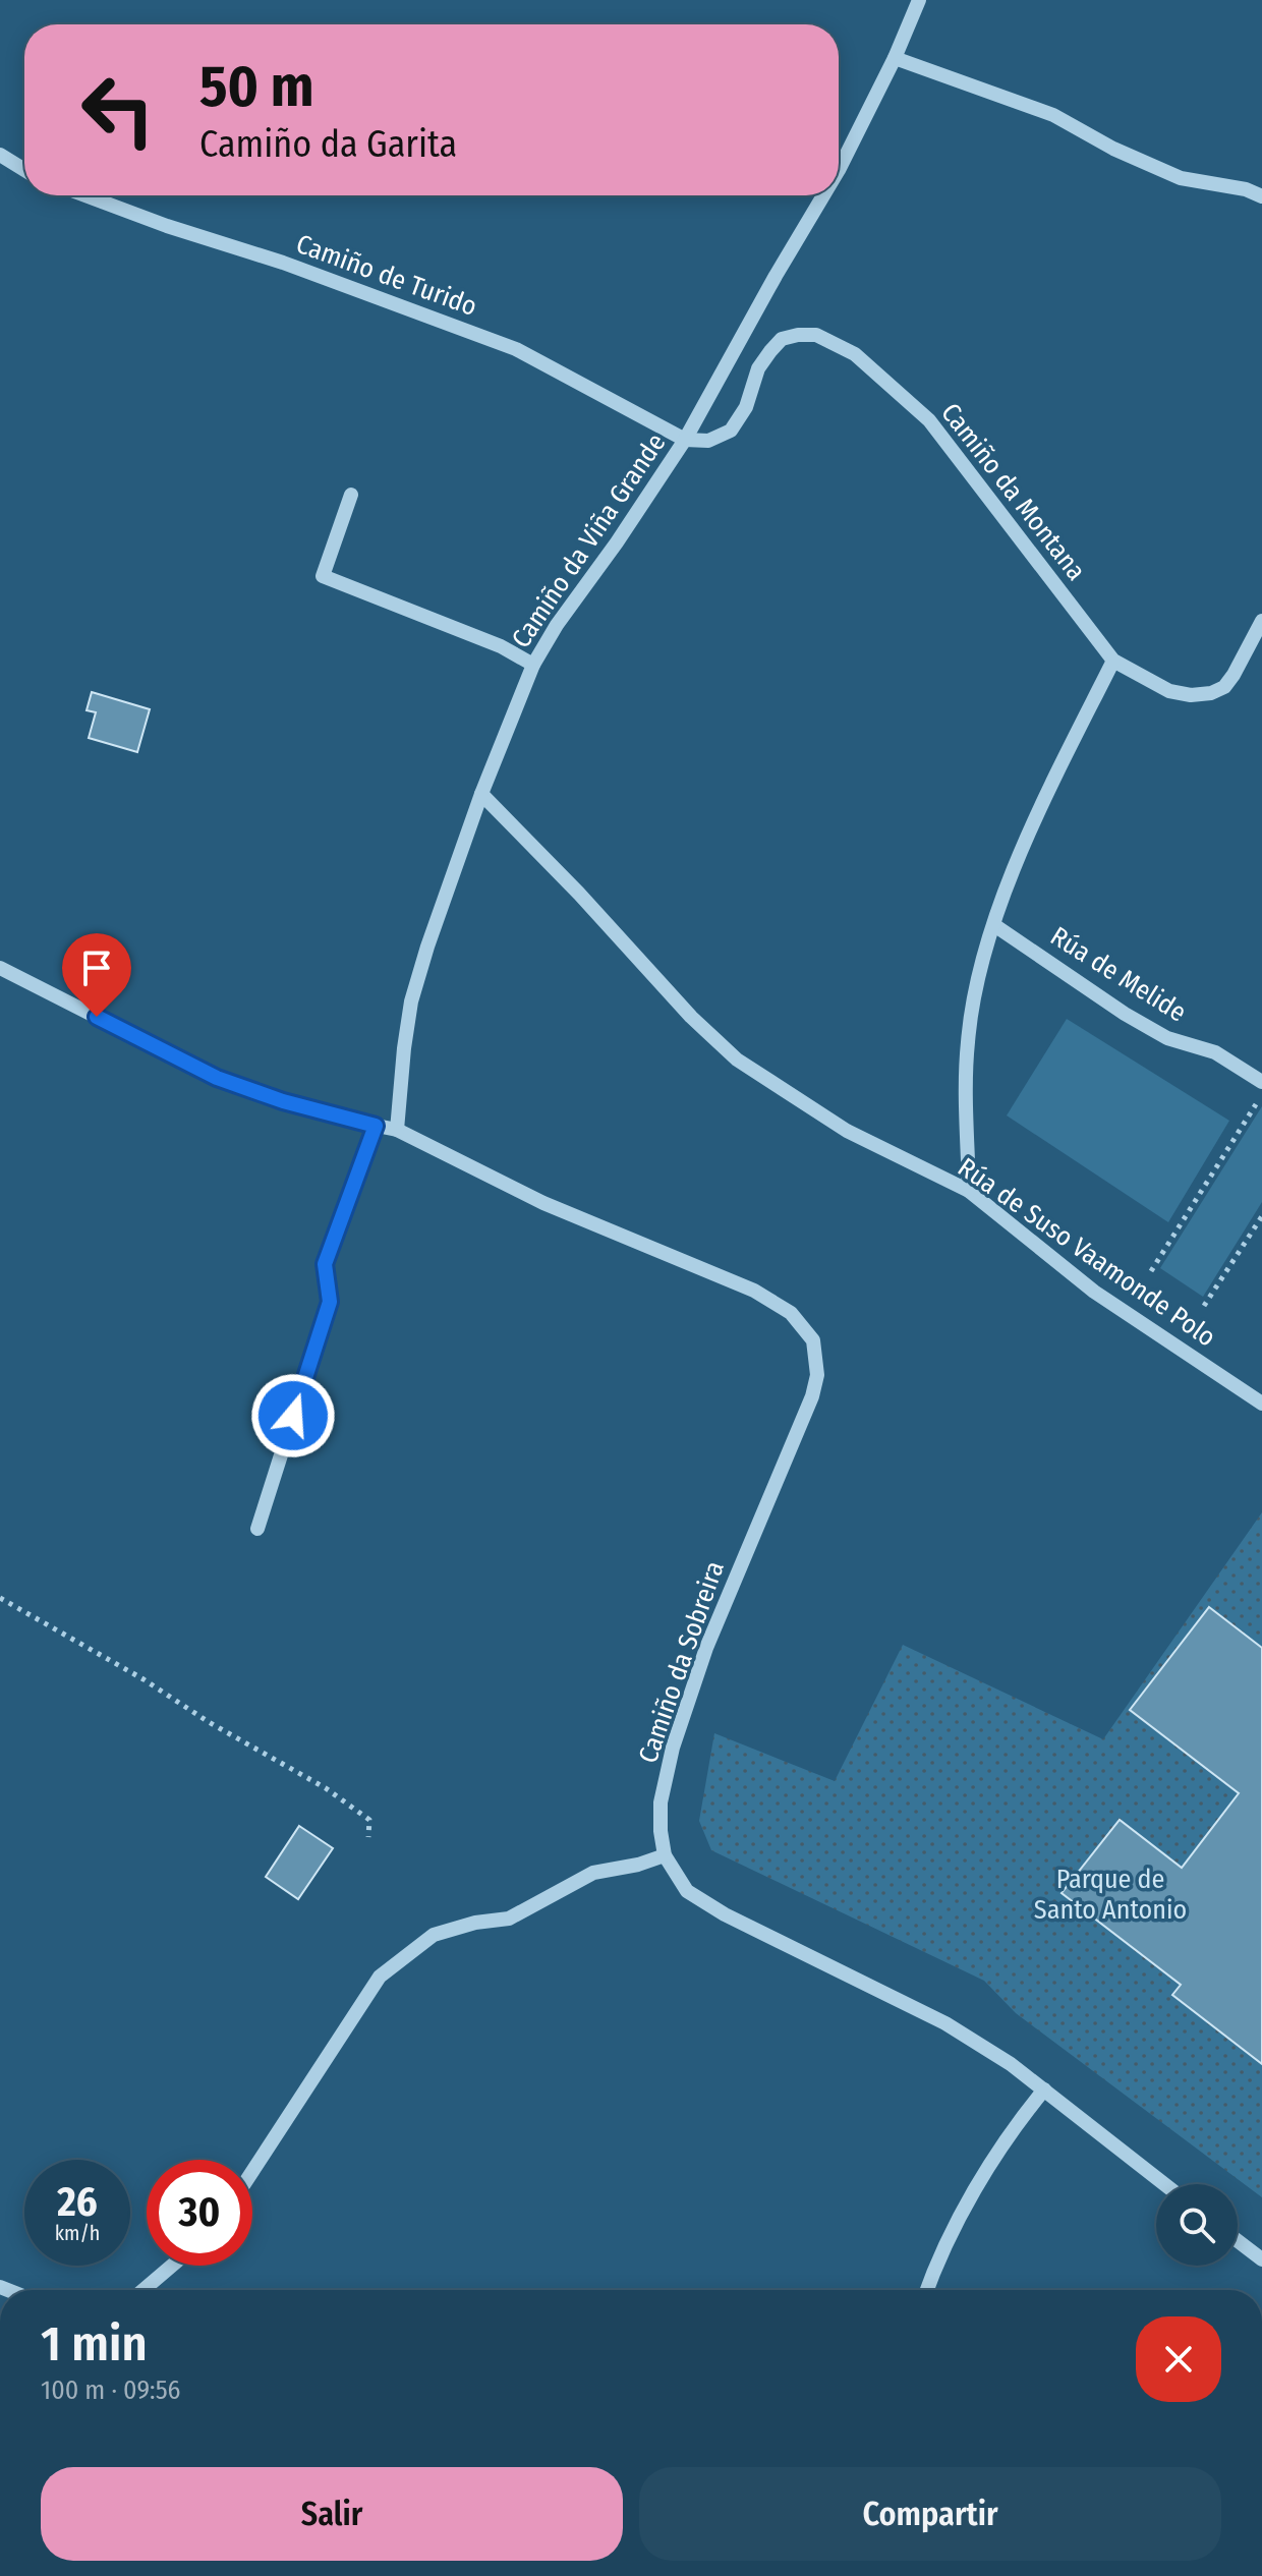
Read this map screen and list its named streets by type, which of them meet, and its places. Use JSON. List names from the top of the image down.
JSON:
{
  "streets": {
    "street": [
      "Camiño de Turido",
      "Camiño da Montana",
      "Camiño da Viña Grande",
      "Rúa de Melide",
      "Rúa de Suso Vaamonde Polo",
      "Camiño da Sobreira"
    ]
  },
  "crossings": [
    ["Camiño de Turido", "Camiño da Montana"],
    ["Camiño de Turido", "Camiño da Viña Grande"],
    ["Camiño da Montana", "Camiño da Viña Grande"],
    ["Camiño da Viña Grande", "Rúa de Suso Vaamonde Polo"],
    ["Camiño da Viña Grande", "Camiño da Sobreira"]
  ],
  "parks": ["Parque de Santo Antonio"],
  "page": {
    "turn": ["50 m", "Camiño da Garita"],
    "speed": "26 km/h",
    "limit": "30",
    "heading": ["1 min", "100 m · 09:56"],
    "buttons": ["Salir", "Compartir"]
  }
}
